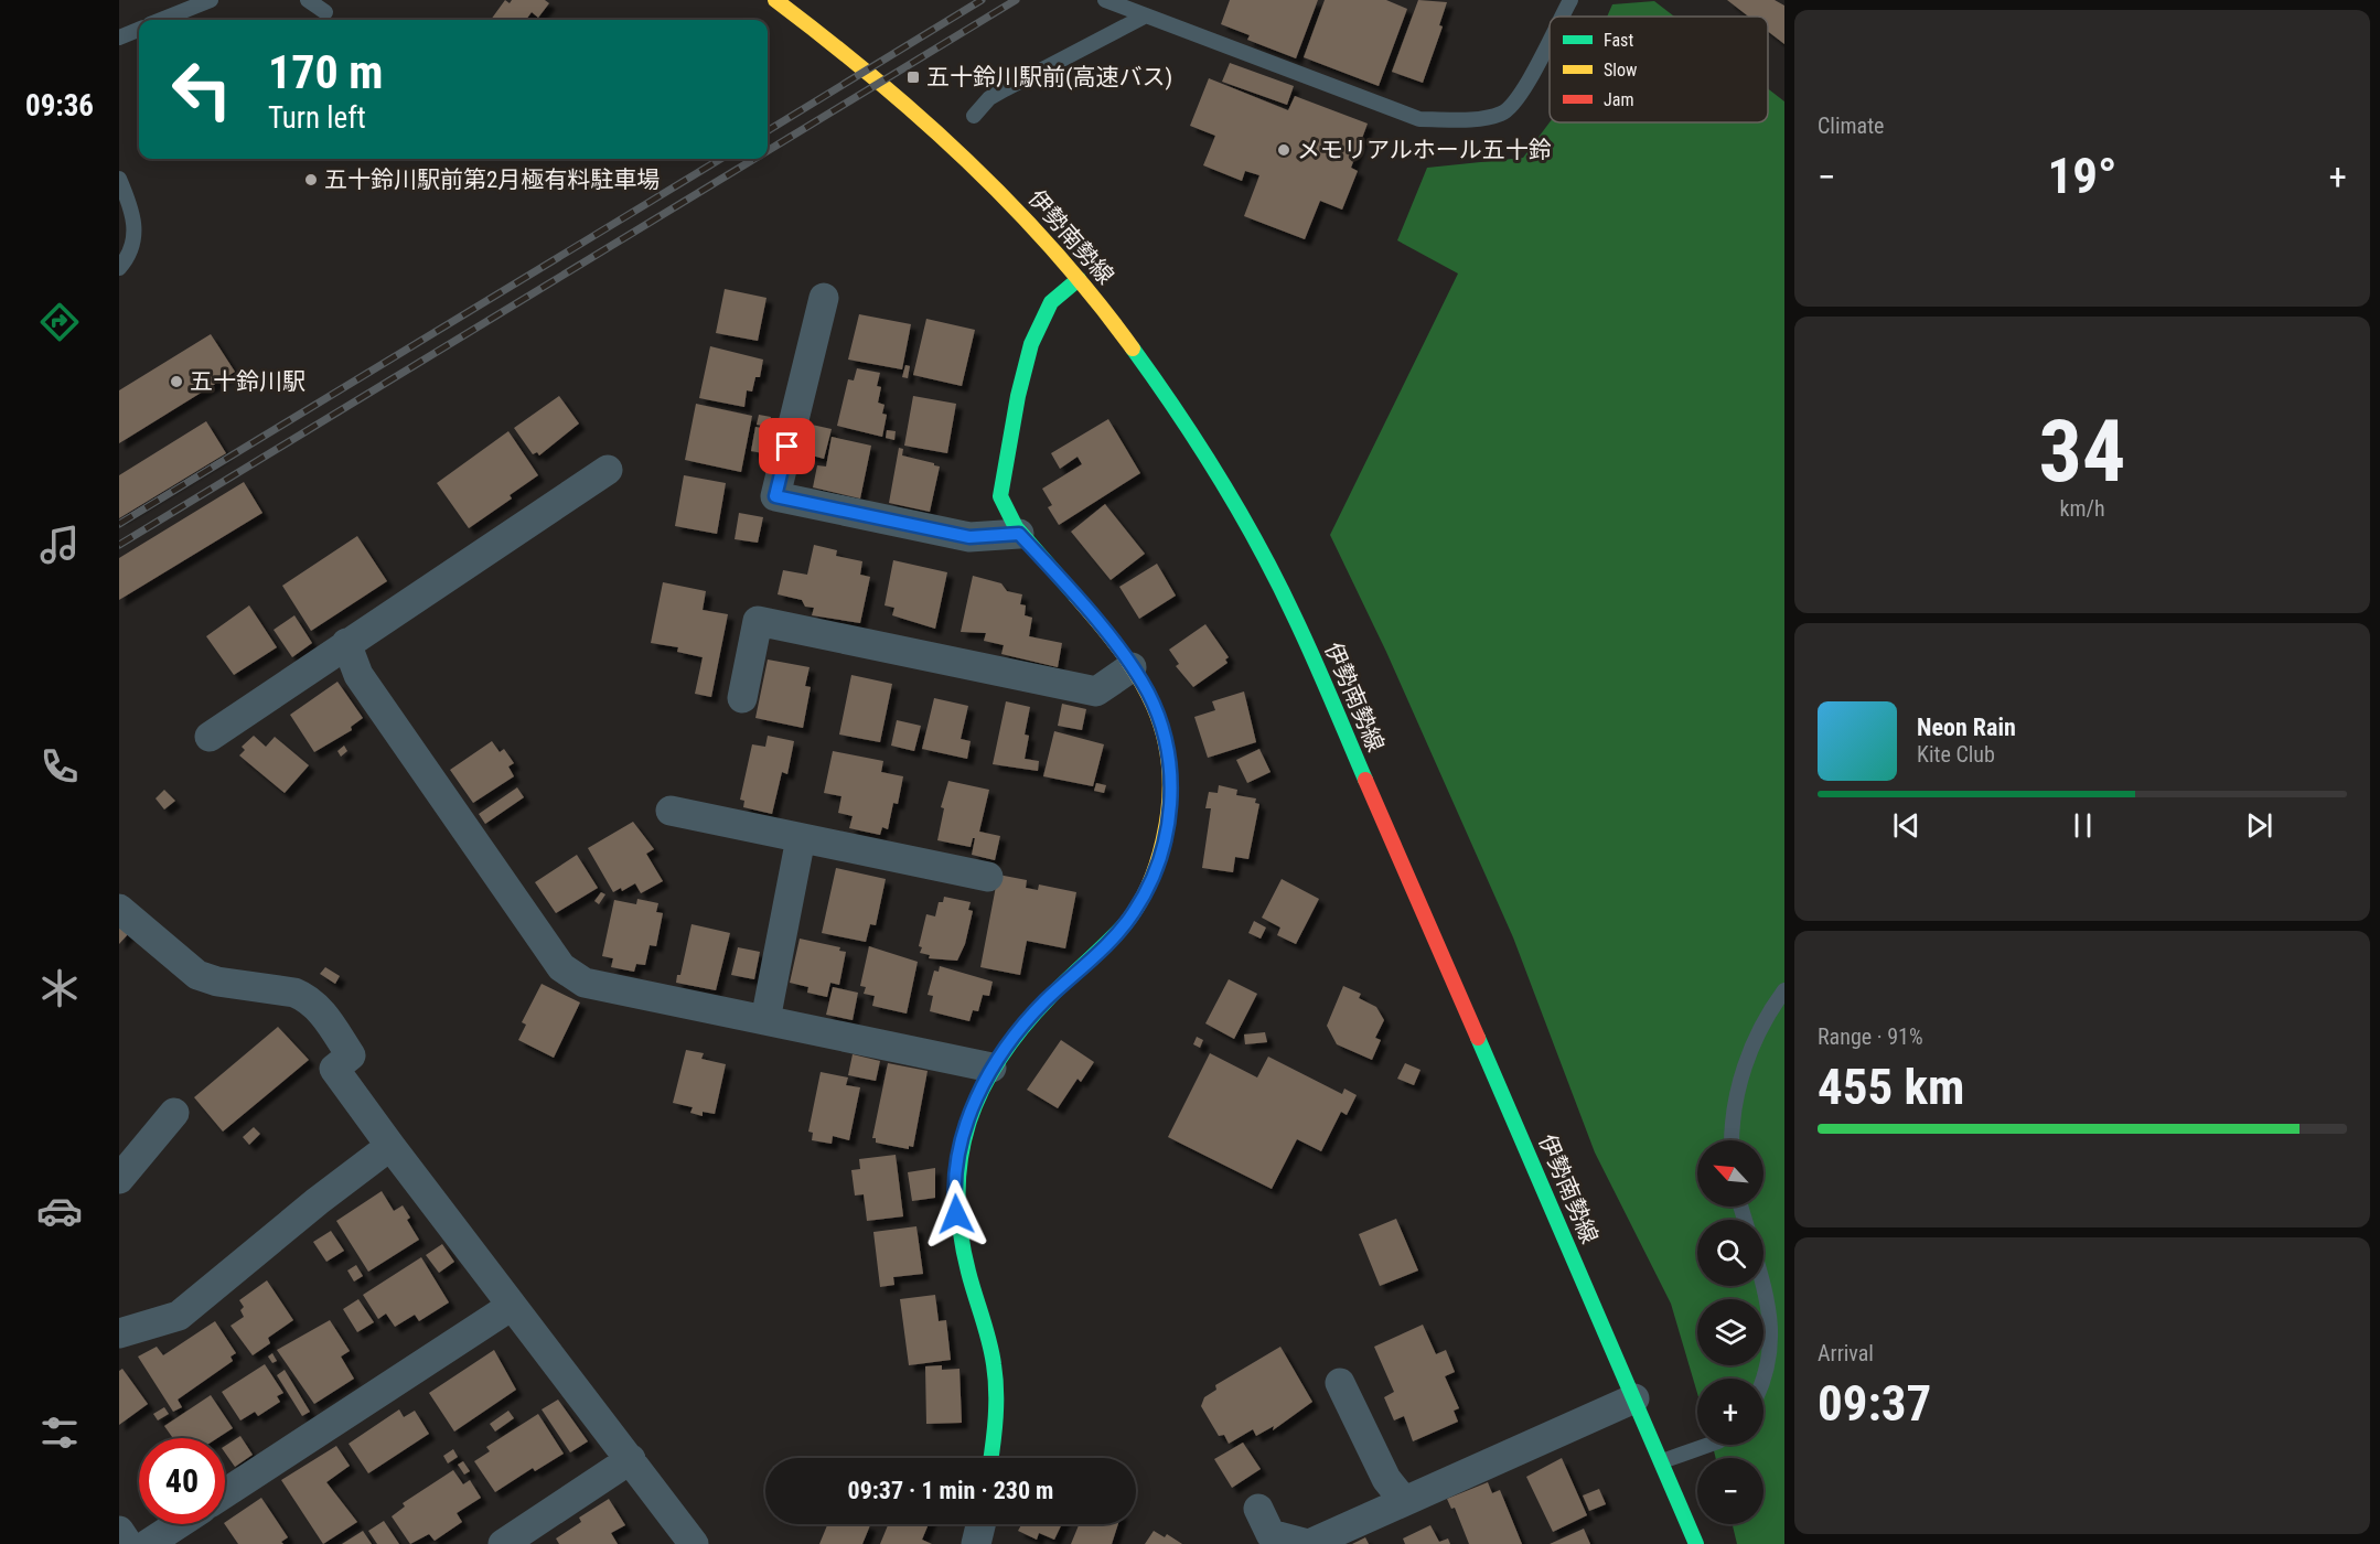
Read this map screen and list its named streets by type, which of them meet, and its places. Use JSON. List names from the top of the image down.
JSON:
{
  "streets": {
    "main road": ["伊勢南勢線"]
  },
  "places": {
    "transit": ["五十鈴川駅前(高速バス)"],
    "other": ["メモリアルホール五十鈴", "五十鈴川駅前第2月極有料駐車場", "五十鈴川駅"]
  },
  "legend": ["Fast", "Slow", "Jam"],
  "north": "top left",
  "page": {
    "tabs": "09:36",
    "tile": [
      "Climate",
      ["34", "km/h"],
      ["Range · 91%", "455 km"],
      ["Arrival", "09:37"]
    ],
    "turn": ["170 m", "Turn left"],
    "heat": ["−", "19°", "+"],
    "song": ["Neon Rain", "Kite Club"],
    "map_buttons": ["+", "−"],
    "limit": "40",
    "trip": "09:37 · 1 min · 230 m"
  }
}
